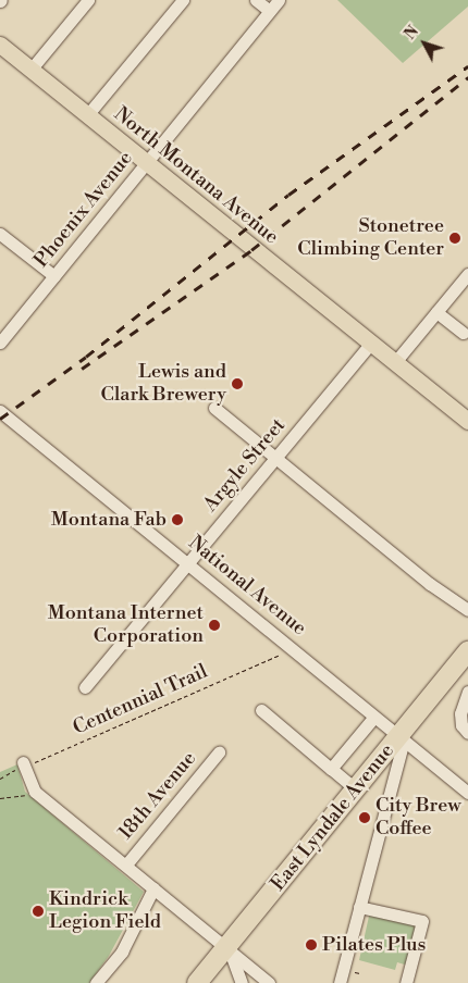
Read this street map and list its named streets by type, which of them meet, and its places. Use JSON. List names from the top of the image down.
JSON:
{
  "streets": {
    "highway": ["East Lyndale Avenue"],
    "main road": ["North Montana Avenue"],
    "street": [
      "Phoenix Avenue",
      "Argyle Street",
      "National Avenue",
      "18th Avenue"
    ],
    "path": ["Centennial Trail"]
  },
  "crossings": [
    ["North Montana Avenue", "Phoenix Avenue"],
    ["North Montana Avenue", "Argyle Street"],
    ["Argyle Street", "National Avenue"],
    ["National Avenue", "Centennial Trail"],
    ["National Avenue", "East Lyndale Avenue"]
  ],
  "places": [
    "Stonetree Climbing Center",
    "Lewis and Clark Brewery",
    "Montana Fab",
    "Montana Internet Corporation",
    "City Brew Coffee",
    "Kindrick Legion Field",
    "Pilates Plus"
  ],
  "north": "top left"
}
